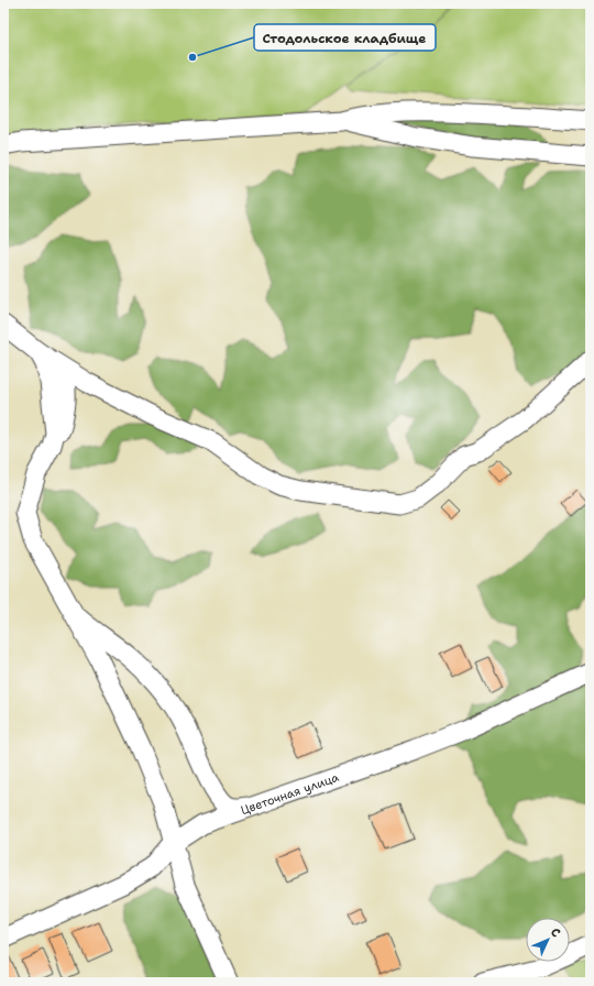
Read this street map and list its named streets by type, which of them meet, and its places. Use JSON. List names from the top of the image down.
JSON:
{
  "streets": {
    "street": ["Цветочная улица"]
  },
  "places": ["Стодольское кладбище"],
  "north": "top right"
}
